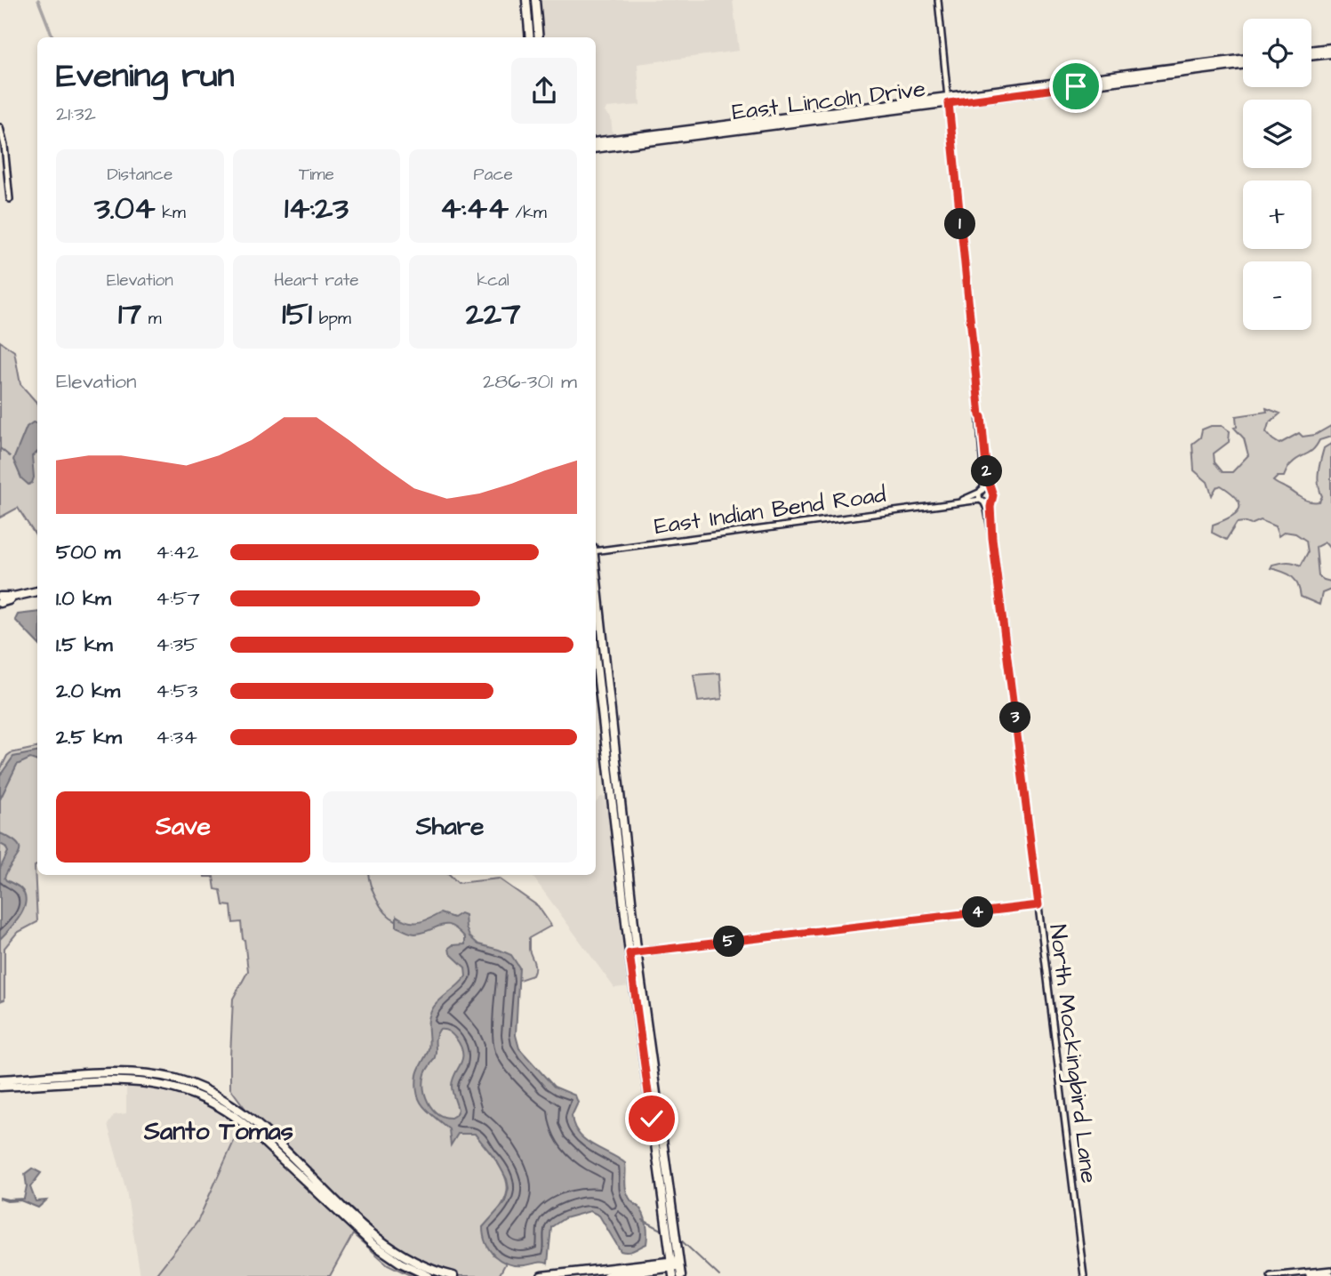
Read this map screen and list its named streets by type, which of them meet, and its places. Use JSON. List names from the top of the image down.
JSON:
{
  "streets": {
    "main road": ["East Lincoln Drive"],
    "street": ["East Indian Bend Road", "North Mockingbird Lane"]
  },
  "crossings": [
    ["East Lincoln Drive", "North Mockingbird Lane"],
    ["East Indian Bend Road", "North Mockingbird Lane"]
  ],
  "districts": ["Santo Tomas"],
  "page": {
    "map_buttons": ["+", "−"],
    "heading": ["Evening run", "21:32"],
    "stats": [
      ["Distance", "3.04 km"],
      ["Time", "14:23"],
      ["Pace", "4:44 /km"],
      ["Elevation", "17 m"],
      ["Heart rate", "151 bpm"],
      ["kcal", "227"]
    ],
    "pins": [
      "1",
      "2",
      "3",
      "4",
      "5"
    ],
    "chart": ["Elevation", "286–301 m"],
    "list": [
      {
        "name": "500 m",
        "note": "4:42"
      },
      {
        "name": "1.0 km",
        "note": "4:57"
      },
      {
        "name": "1.5 km",
        "note": "4:35"
      },
      {
        "name": "2.0 km",
        "note": "4:53"
      },
      {
        "name": "2.5 km",
        "note": "4:34"
      }
    ],
    "buttons": ["Save", "Share"]
  }
}
